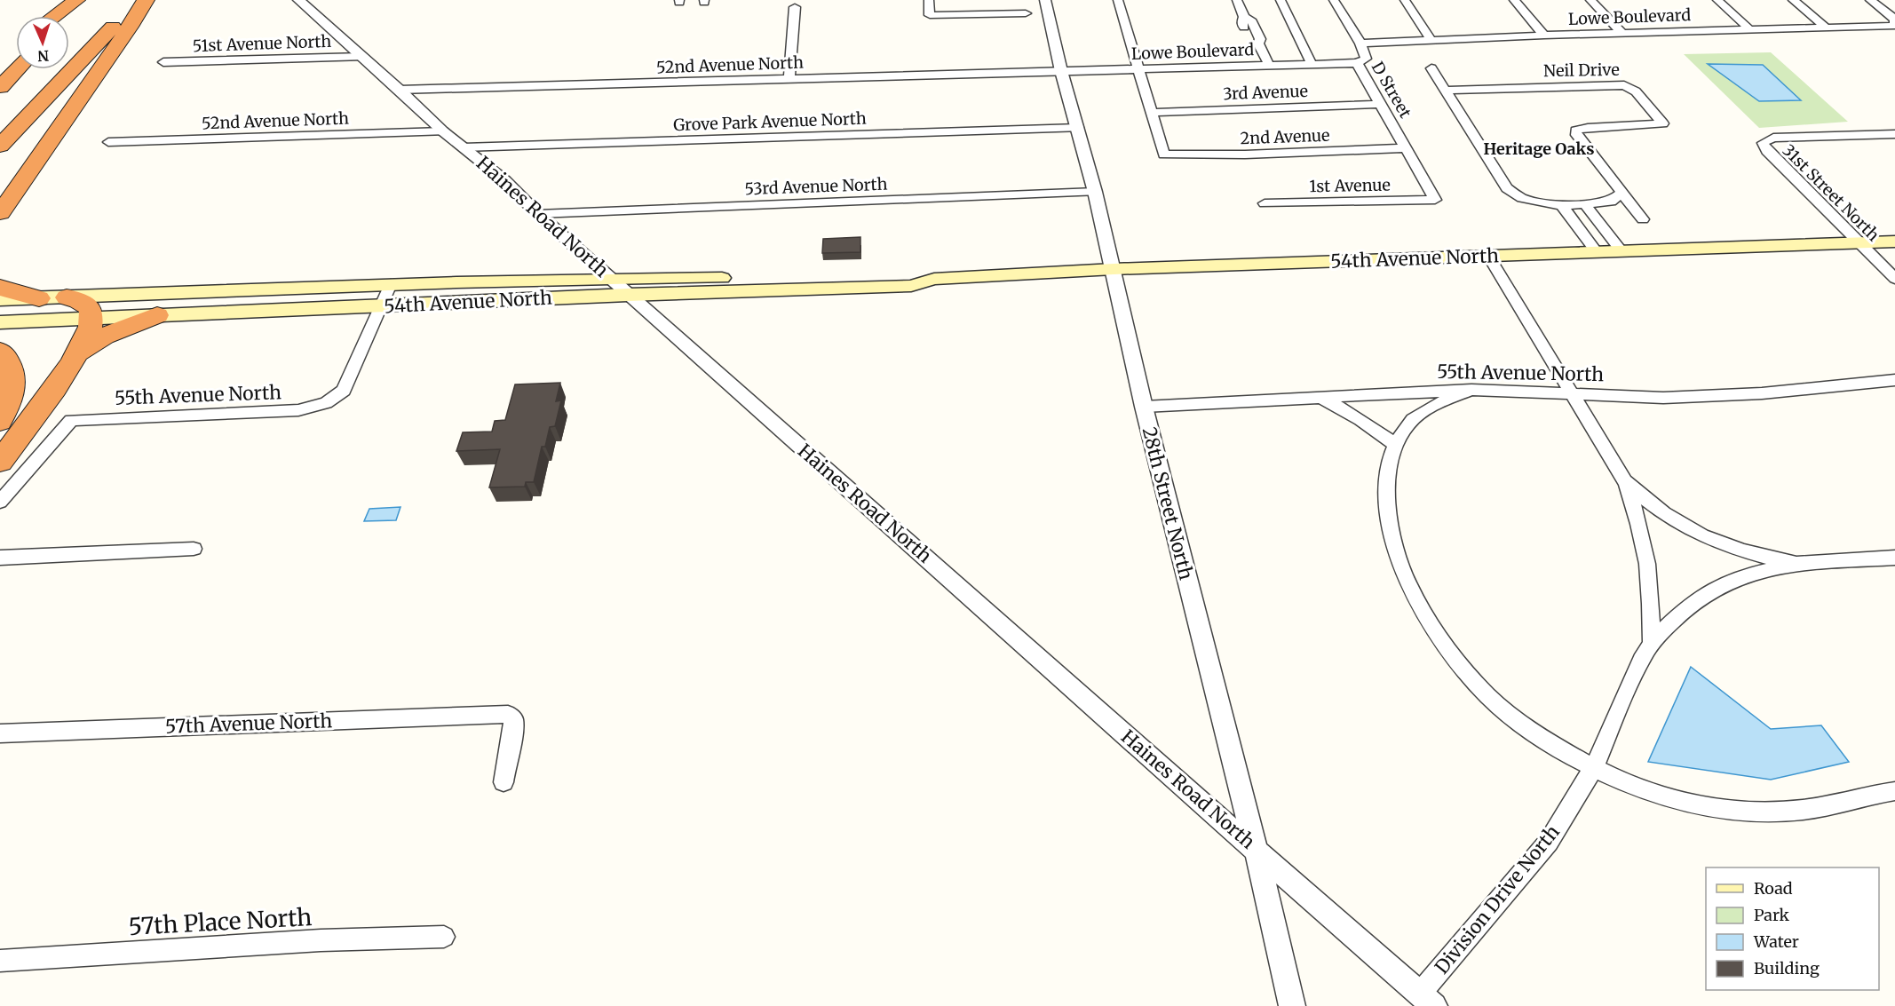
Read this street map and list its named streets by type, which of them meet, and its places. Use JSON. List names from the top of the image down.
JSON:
{
  "streets": {
    "main road": ["54th Avenue North"],
    "street": [
      "Lowe Boulevard",
      "51st Avenue North",
      "52nd Avenue North",
      "Neil Drive",
      "D Street",
      "3rd Avenue",
      "Grove Park Avenue North",
      "2nd Avenue",
      "1st Avenue",
      "53rd Avenue North",
      "31st Street North",
      "Haines Road North",
      "55th Avenue North",
      "28th Street North",
      "57th Avenue North",
      "Division Drive North",
      "57th Place North"
    ]
  },
  "crossings": [
    ["Lowe Boulevard", "52nd Avenue North"],
    ["Lowe Boulevard", "D Street"],
    ["Lowe Boulevard", "28th Street North"],
    ["51st Avenue North", "Haines Road North"],
    ["52nd Avenue North", "Haines Road North"],
    ["52nd Avenue North", "28th Street North"],
    ["D Street", "3rd Avenue"],
    ["D Street", "2nd Avenue"],
    ["D Street", "1st Avenue"],
    ["3rd Avenue", "2nd Avenue"],
    ["Grove Park Avenue North", "Haines Road North"],
    ["Grove Park Avenue North", "28th Street North"],
    ["53rd Avenue North", "Haines Road North"],
    ["53rd Avenue North", "28th Street North"],
    ["31st Street North", "54th Avenue North"],
    ["Haines Road North", "54th Avenue North"],
    ["Haines Road North", "28th Street North"],
    ["Haines Road North", "Division Drive North"],
    ["54th Avenue North", "55th Avenue North"],
    ["54th Avenue North", "28th Street North"],
    ["55th Avenue North", "28th Street North"]
  ],
  "districts": ["Heritage Oaks"],
  "legend": [
    "Road",
    "Park",
    "Water",
    "Building"
  ],
  "north": "bottom"
}
